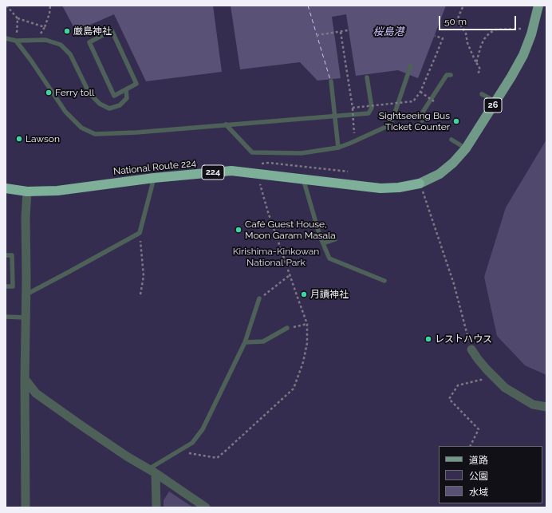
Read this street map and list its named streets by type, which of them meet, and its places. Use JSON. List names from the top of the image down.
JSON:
{
  "streets": {
    "highway": ["National Route 224", "224"],
    "main road": ["26"]
  },
  "crossings": [
    ["26", "National Route 224"]
  ],
  "water": ["桜島港"],
  "parks": ["Kirishima-Kinkowan National Park"],
  "places": [
    "厳島神社",
    "Ferry toll",
    "Sightseeing Bus Ticket Counter",
    "Lawson",
    "Café Guest House, Moon Garam Masala",
    "月讀神社",
    "レストハウス"
  ],
  "legend": ["道路", "公園", "水域"],
  "scale_bar": "50 m"
}
